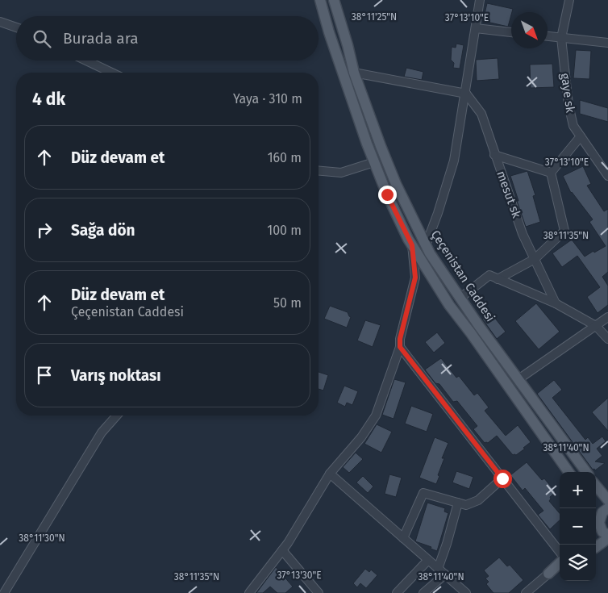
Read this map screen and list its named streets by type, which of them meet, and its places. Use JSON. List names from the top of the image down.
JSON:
{
  "streets": {
    "main road": ["Çeçenistan Caddesi"],
    "street": ["gaye sk", "mesut sk"]
  },
  "north": "bottom right",
  "page": {
    "search": "Burada ara",
    "heading": ["4 dk", "Yaya · 310 m"],
    "list": [
      ["Düz devam et", "160 m"],
      ["Sağa dön", "100 m"],
      ["Düz devam et", "Çeçenistan Caddesi", "50 m"],
      "Varış noktası"
    ],
    "map_buttons": ["+", "−"]
  },
  "coordinates": [
    "38°11'25\"N",
    "37°13'10\"E",
    "38°11'35\"N",
    "38°11'40\"N",
    "38°11'30\"N",
    "37°13'30\"E"
  ]
}
